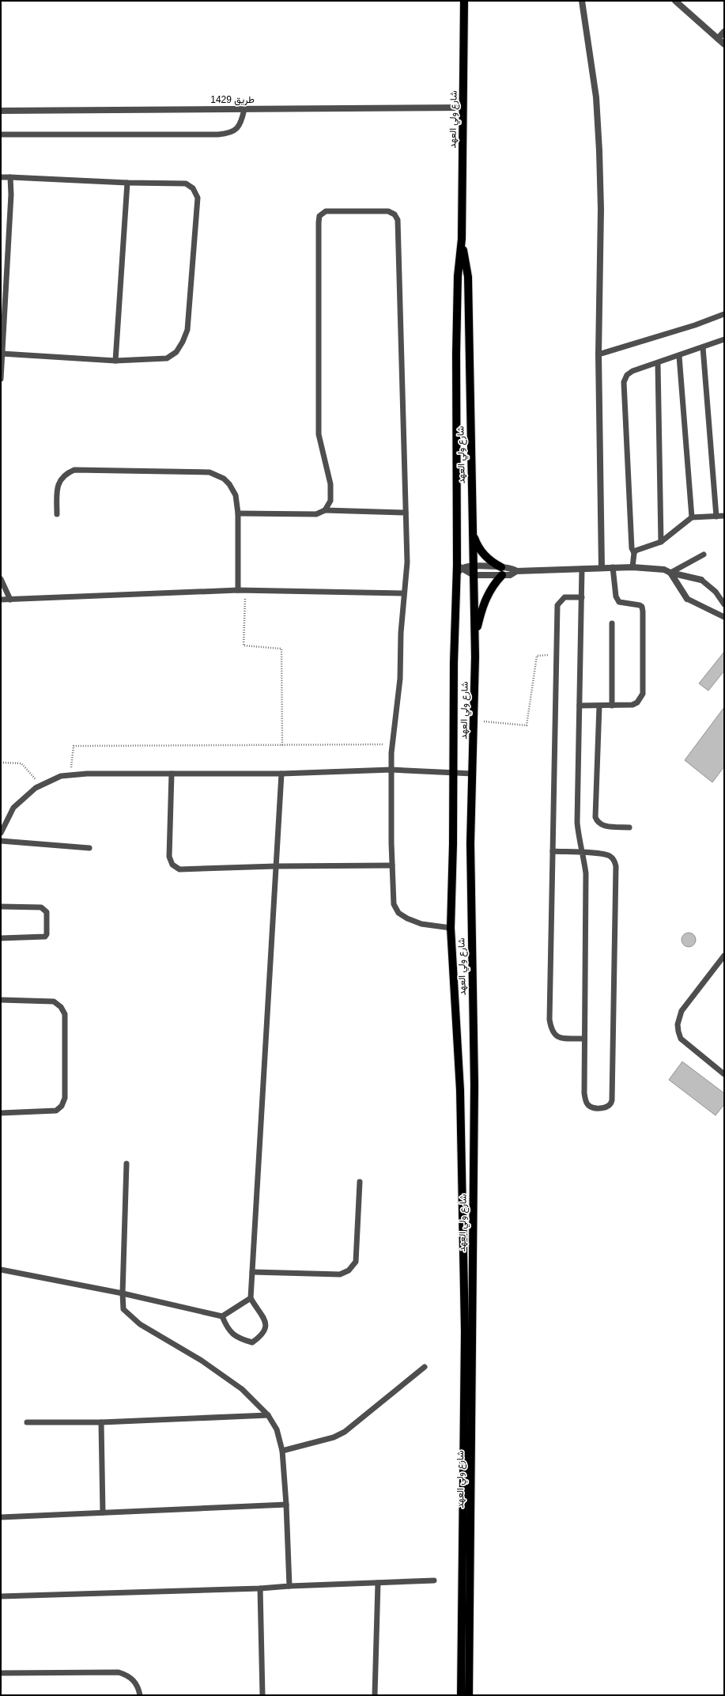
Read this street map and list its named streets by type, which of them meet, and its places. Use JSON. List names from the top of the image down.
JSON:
{
  "streets": {
    "main road": ["شارع ولي العهد"],
    "street": ["طريق 1429"]
  },
  "crossings": [
    ["طريق 1429", "شارع ولي العهد"]
  ]
}
